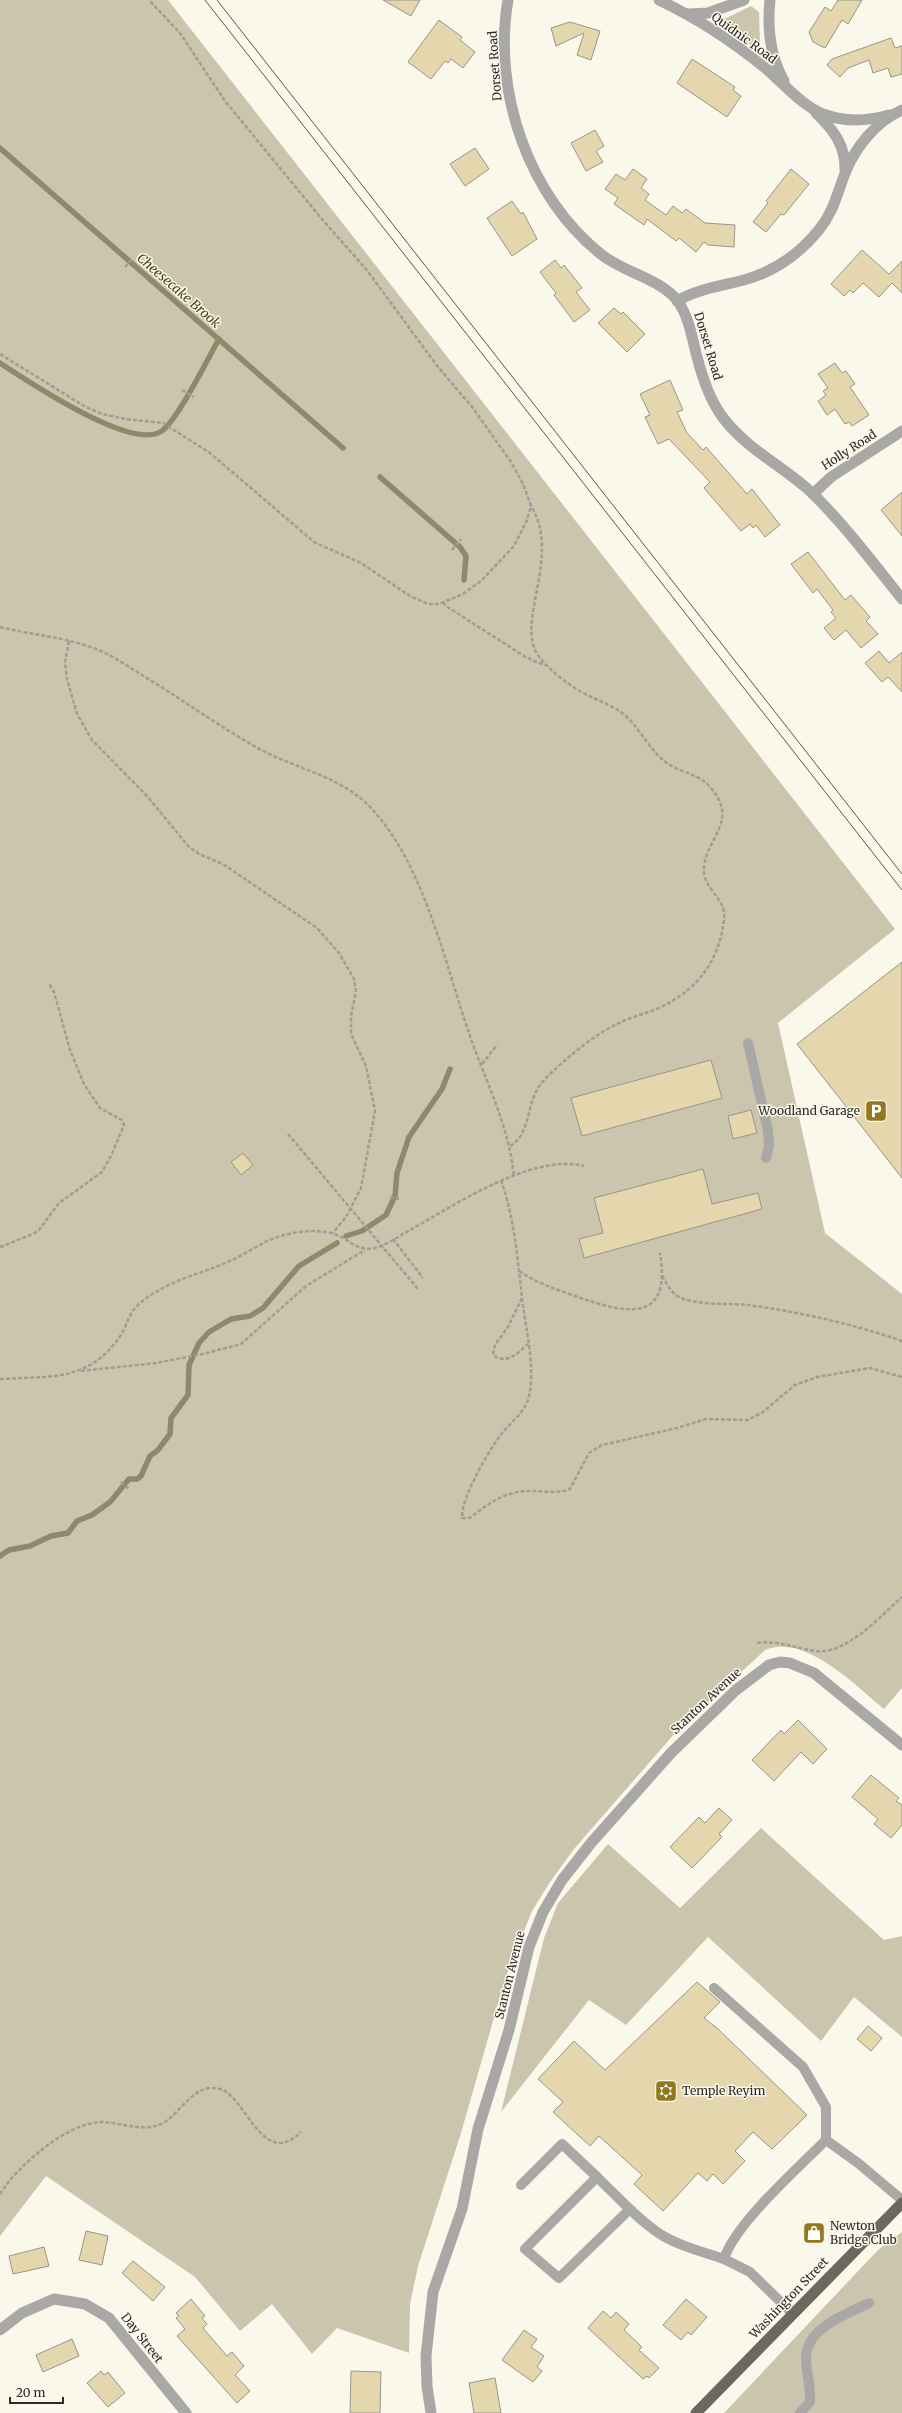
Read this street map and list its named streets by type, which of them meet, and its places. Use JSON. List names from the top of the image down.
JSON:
{
  "streets": {
    "main road": ["Washington Street"],
    "street": [
      "Quidnic Road",
      "Dorset Road",
      "Holly Road",
      "Stanton Avenue",
      "Day Street"
    ]
  },
  "crossings": [
    ["Dorset Road", "Holly Road"]
  ],
  "water": ["Cheesecake Brook"],
  "places": {
    "parking": ["Woodland Garage"],
    "synagogue": ["Temple Reyim"],
    "shop": ["Newton Bridge Club"]
  },
  "scale_bar": "20 m"
}
